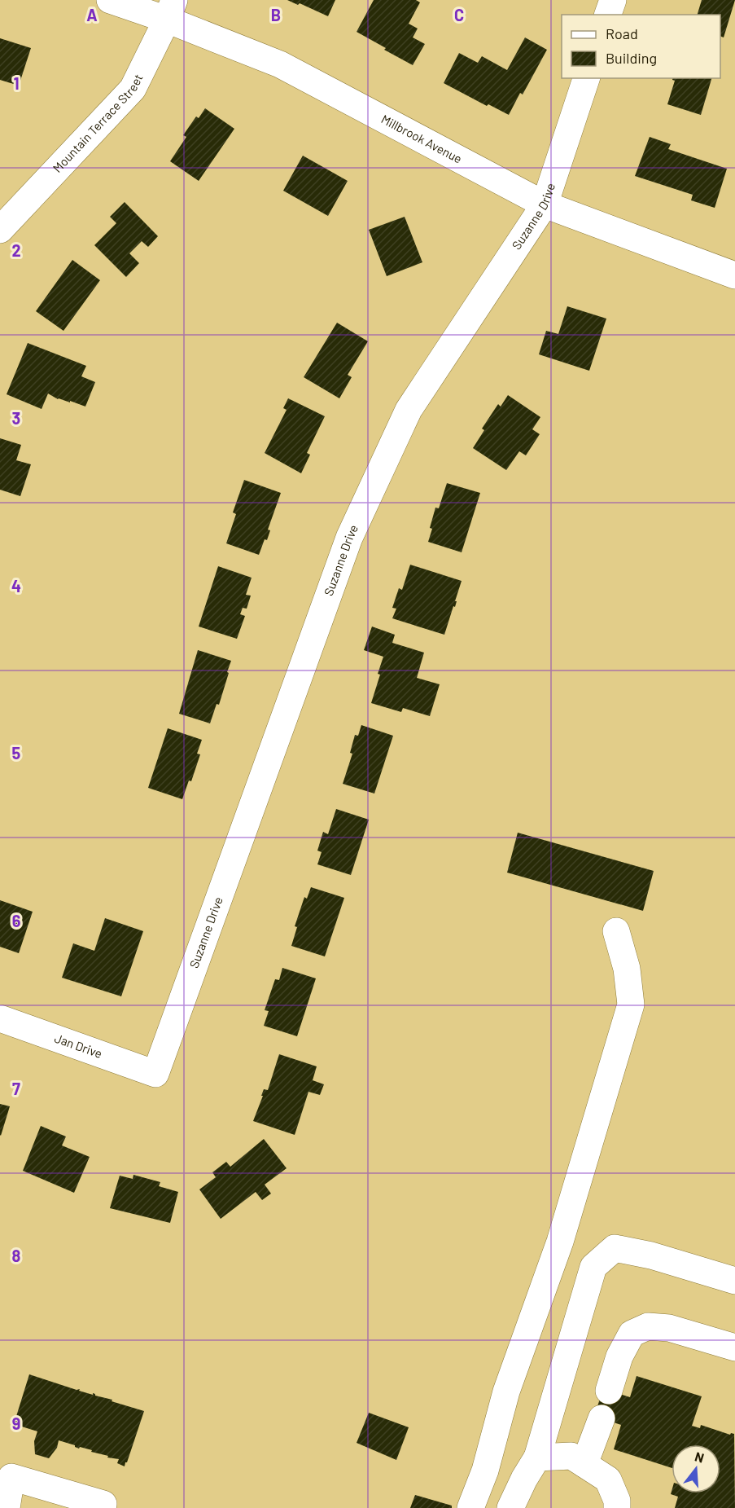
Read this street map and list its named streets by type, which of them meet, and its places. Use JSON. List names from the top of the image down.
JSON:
{
  "streets": {
    "street": [
      "Mountain Terrace Street",
      "Millbrook Avenue",
      "Suzanne Drive",
      "Jan Drive"
    ]
  },
  "crossings": [
    ["Mountain Terrace Street", "Millbrook Avenue"],
    ["Millbrook Avenue", "Suzanne Drive"],
    ["Suzanne Drive", "Jan Drive"]
  ],
  "legend": ["Road", "Building"],
  "north": "top",
  "grid": {
    "columns": ["A", "B", "C"],
    "rows": [
      "1",
      "2",
      "3",
      "4",
      "5",
      "6",
      "7",
      "8",
      "9"
    ]
  }
}
